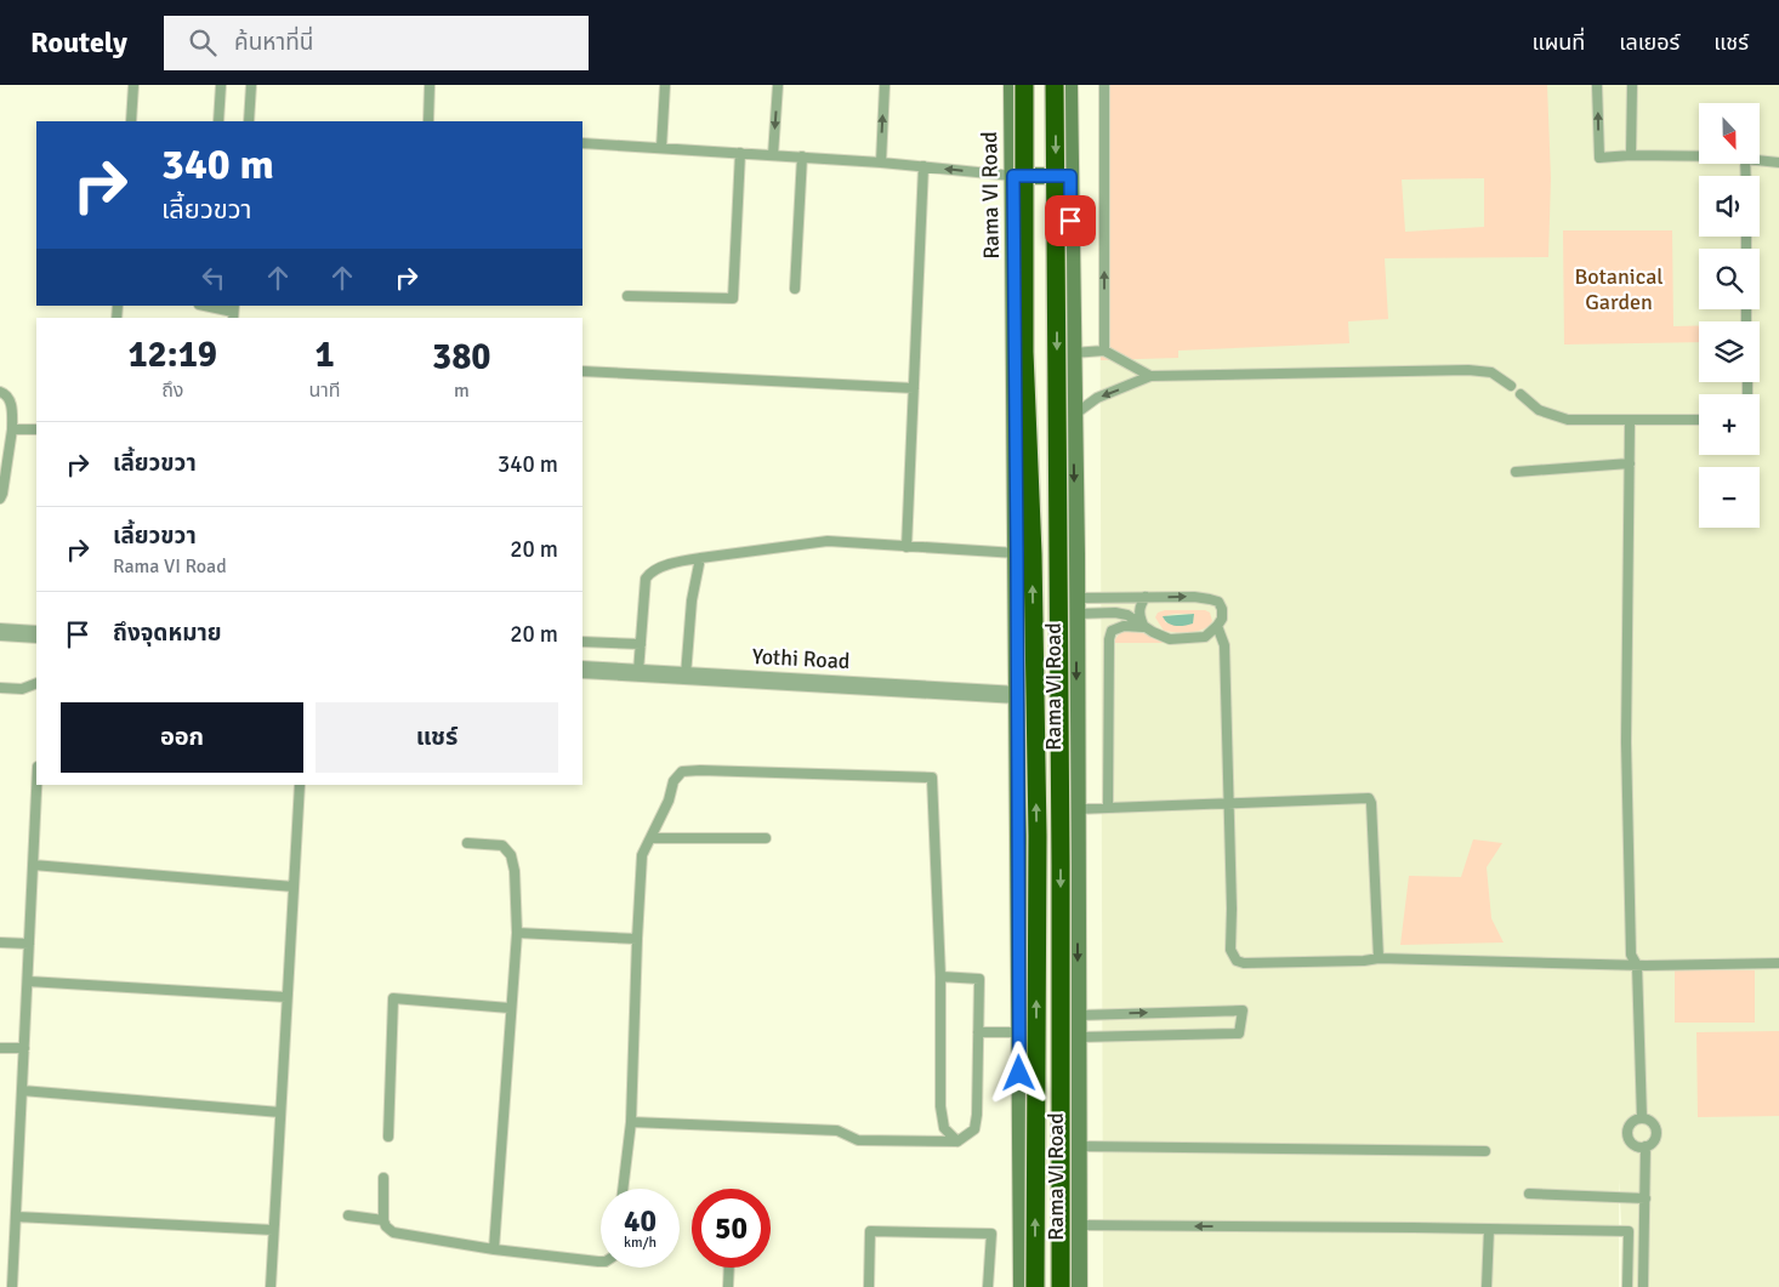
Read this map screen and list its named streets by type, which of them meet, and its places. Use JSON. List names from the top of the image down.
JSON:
{
  "streets": {
    "main road": ["Rama VI Road"],
    "street": ["Yothi Road"]
  },
  "crossings": [
    ["Rama VI Road", "Yothi Road"]
  ],
  "parks": ["Botanical Garden"],
  "north": "bottom",
  "page": {
    "header": "Routely",
    "search": "ค้นหาที่นี่",
    "nav": ["แผนที่", "เลเยอร์", "แชร์"],
    "map_buttons": ["+", "−"],
    "turn": ["340 m", "เลี้ยวขวา"],
    "eta": [
      "12:19",
      "ถึง",
      "1",
      "นาที",
      "380",
      "m"
    ],
    "list": [
      {
        "name": "เลี้ยวขวา",
        "value": "340 m"
      },
      {
        "name": "เลี้ยวขวา",
        "note": "Rama VI Road",
        "value": "20 m"
      },
      {
        "name": "ถึงจุดหมาย",
        "value": "20 m"
      }
    ],
    "buttons": ["ออก", "แชร์"],
    "speed": "40 km/h",
    "limit": "50"
  }
}
